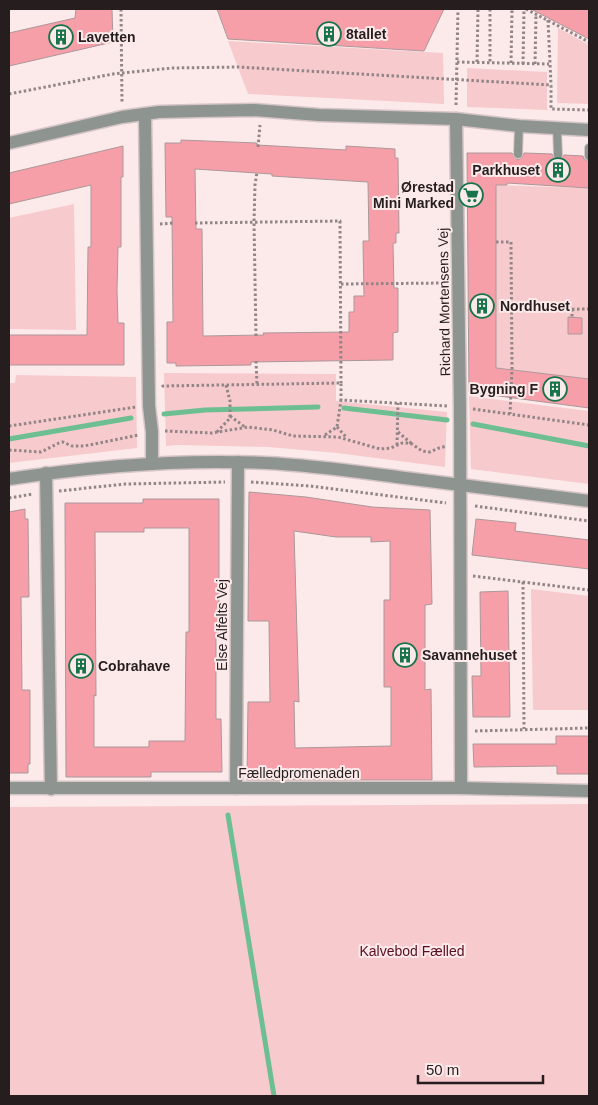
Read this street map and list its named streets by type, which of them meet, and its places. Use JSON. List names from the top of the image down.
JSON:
{
  "streets": {
    "street": ["Richard Mortensens Vej", "Else Alfelts Vej", "Fælledpromenaden"]
  },
  "crossings": [
    ["Else Alfelts Vej", "Fælledpromenaden"]
  ],
  "parks": ["Kalvebod Fælled"],
  "places": {
    "building": [
      "8tallet",
      "Lavetten",
      "Parkhuset",
      "Nordhuset",
      "Bygning F",
      "Savannehuset",
      "Cobrahave"
    ],
    "supermarket": ["Ørestad Mini Marked"]
  },
  "scale_bar": "50 m"
}
